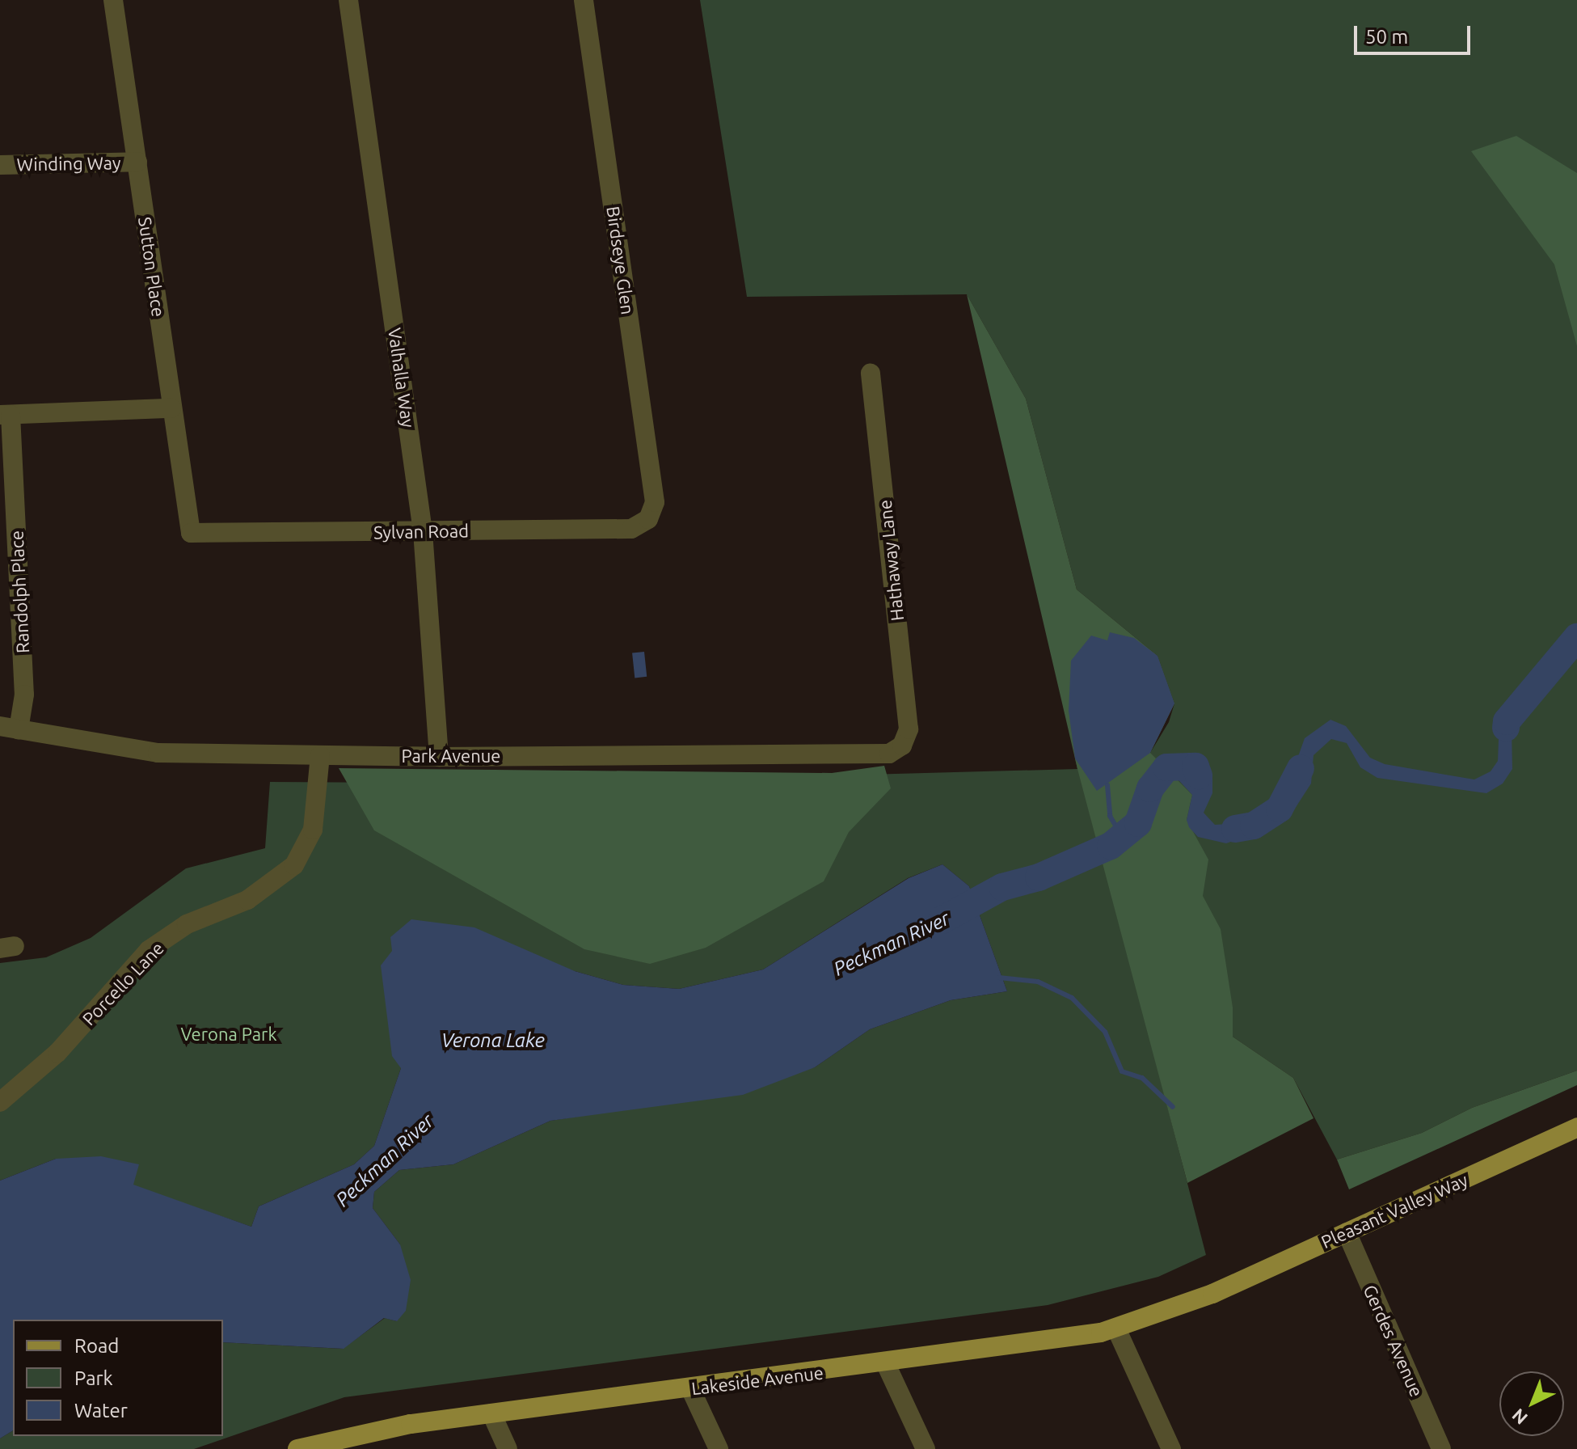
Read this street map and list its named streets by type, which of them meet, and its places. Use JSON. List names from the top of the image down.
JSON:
{
  "streets": {
    "main road": ["Pleasant Valley Way", "Lakeside Avenue"],
    "street": [
      "Winding Way",
      "Birdseye Glen",
      "Sutton Place",
      "Valhalla Way",
      "Sylvan Road",
      "Hathaway Lane",
      "Randolph Place",
      "Park Avenue",
      "Porcello Lane",
      "Gerdes Avenue"
    ]
  },
  "crossings": [
    ["Winding Way", "Sutton Place"],
    ["Birdseye Glen", "Sylvan Road"],
    ["Sutton Place", "Sylvan Road"],
    ["Valhalla Way", "Sylvan Road"],
    ["Valhalla Way", "Park Avenue"],
    ["Hathaway Lane", "Park Avenue"],
    ["Randolph Place", "Park Avenue"],
    ["Park Avenue", "Porcello Lane"],
    ["Pleasant Valley Way", "Gerdes Avenue"],
    ["Pleasant Valley Way", "Lakeside Avenue"]
  ],
  "water": ["Peckman River", "Verona Lake"],
  "parks": ["Verona Park"],
  "legend": ["Road", "Park", "Water"],
  "scale_bar": "50 m",
  "north": "bottom left"
}
